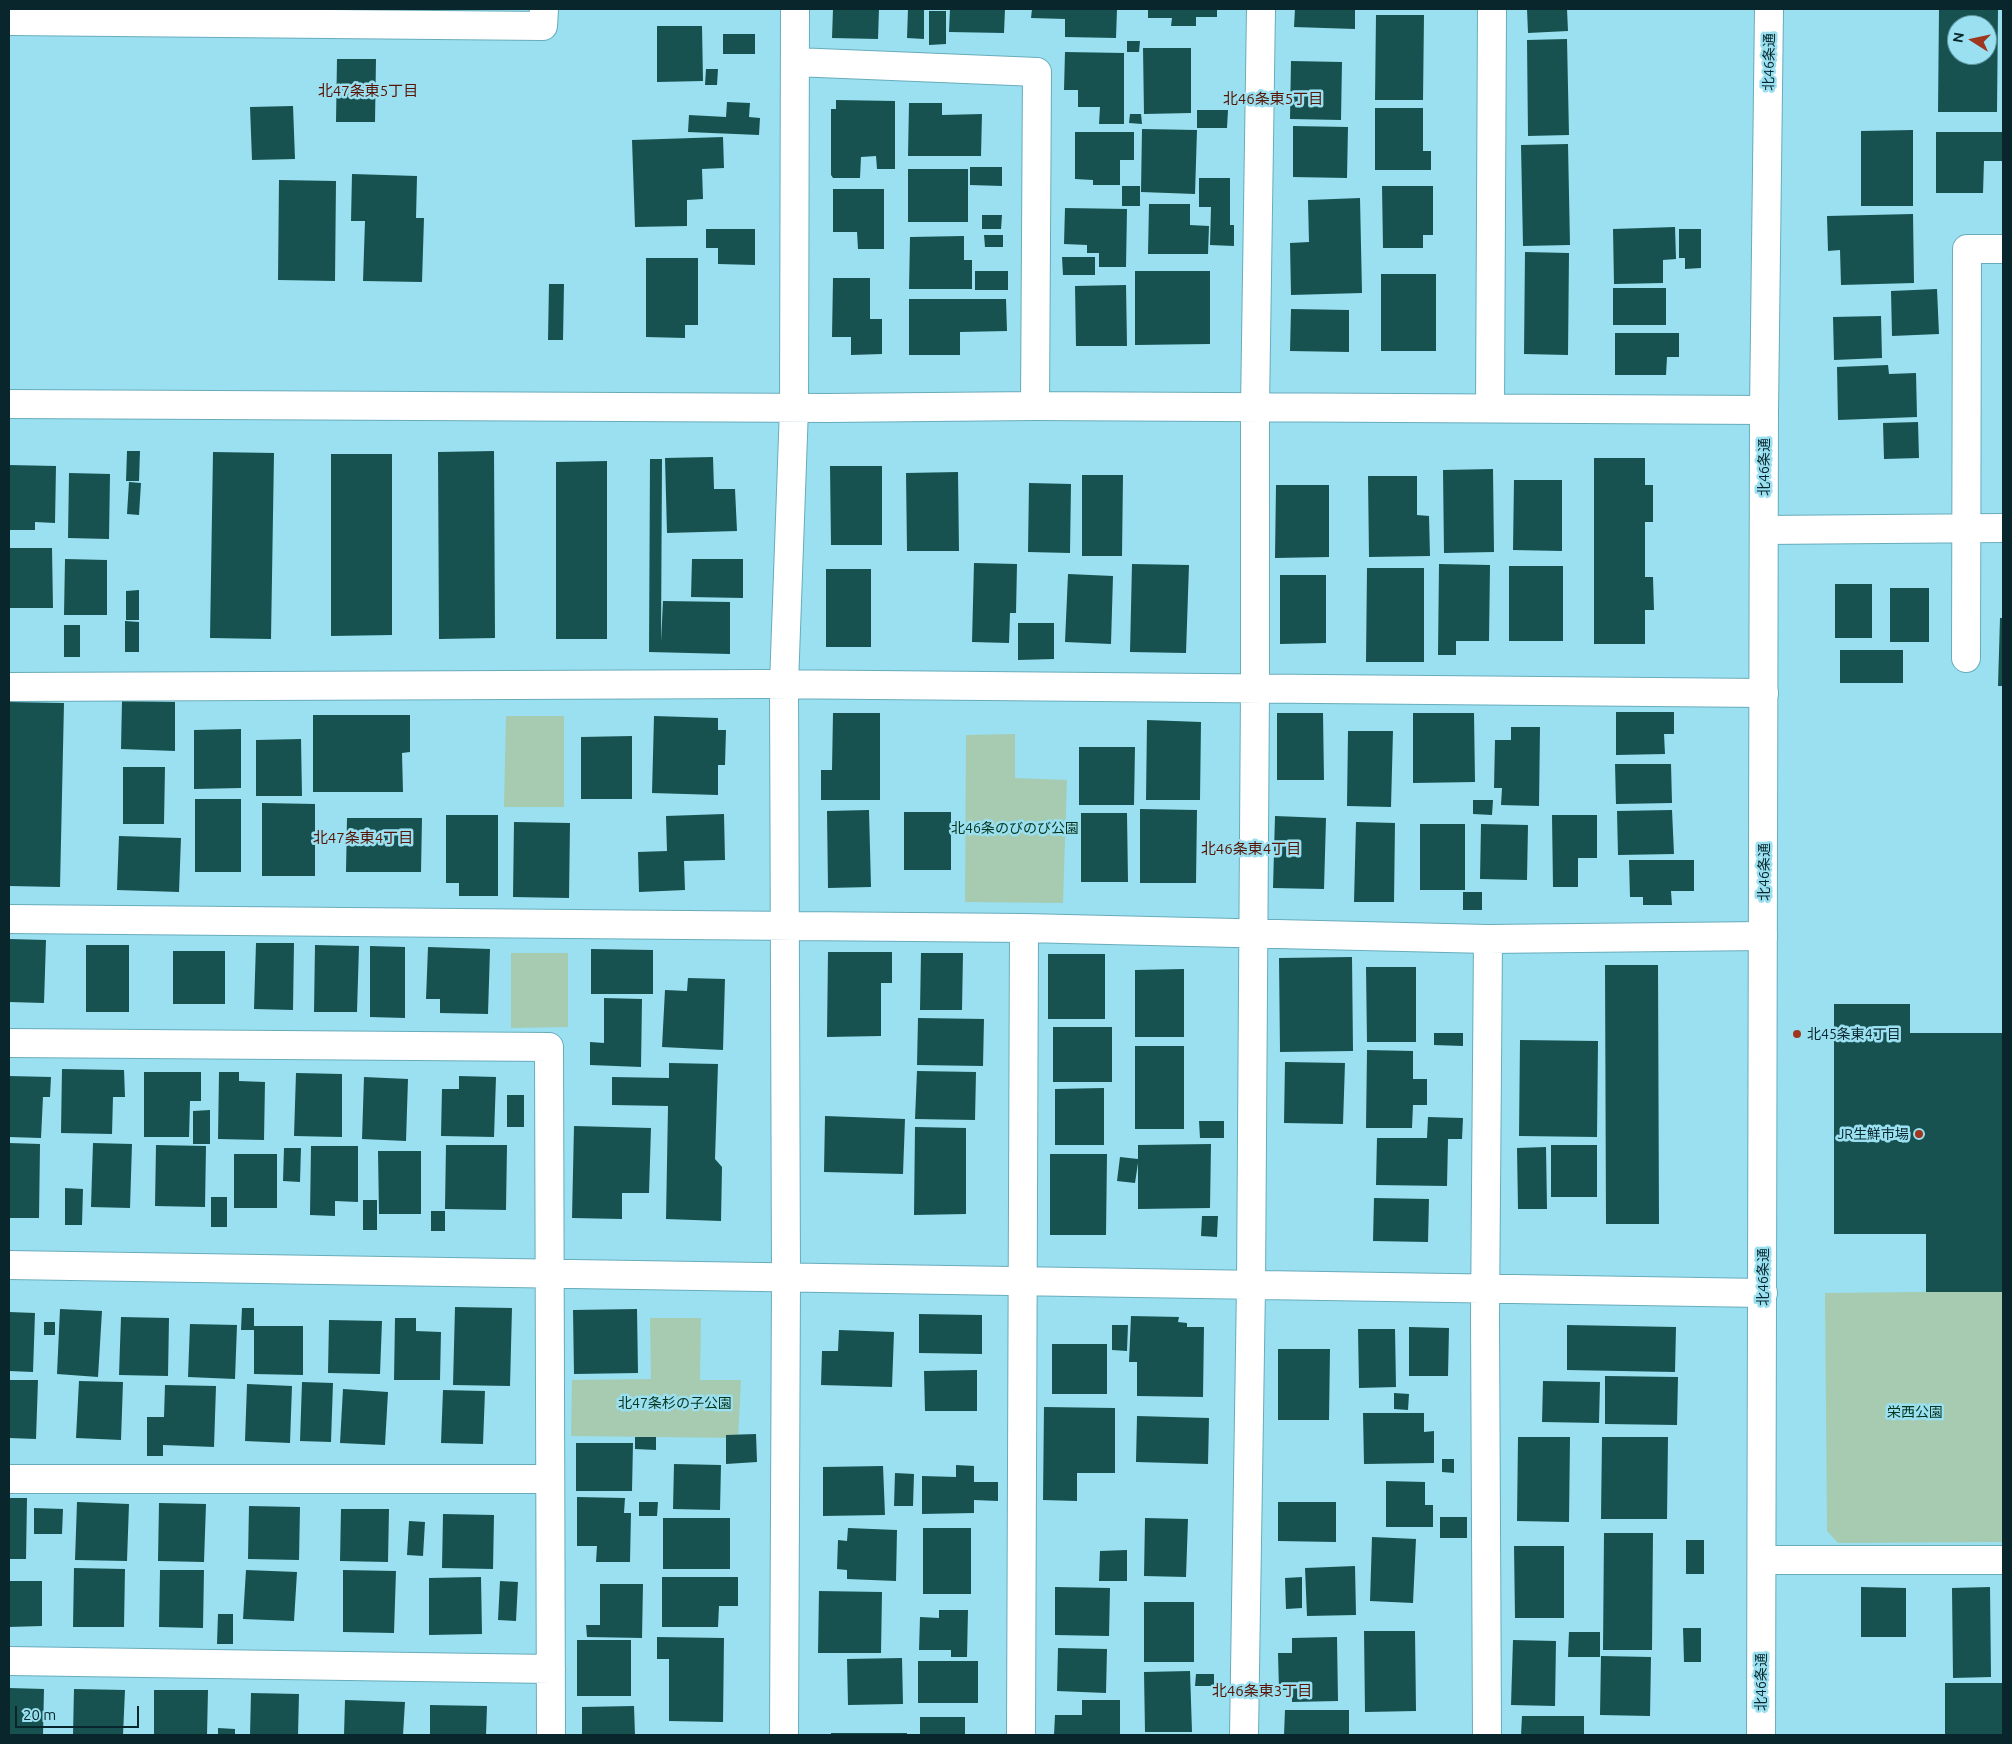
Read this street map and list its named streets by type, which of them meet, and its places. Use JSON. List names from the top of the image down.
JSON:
{
  "streets": {
    "street": ["北46条通"]
  },
  "districts": [
    "北47条東5丁目",
    "北46条東5丁目",
    "北47条東4丁目",
    "北46条東4丁目",
    "北46条東3丁目"
  ],
  "parks": ["北46条のびのび公園", "北47条杉の子公園", "栄西公園"],
  "places": ["北45条東4丁目", "JR生鮮市場"],
  "scale_bar": "20 m",
  "north": "left"
}
